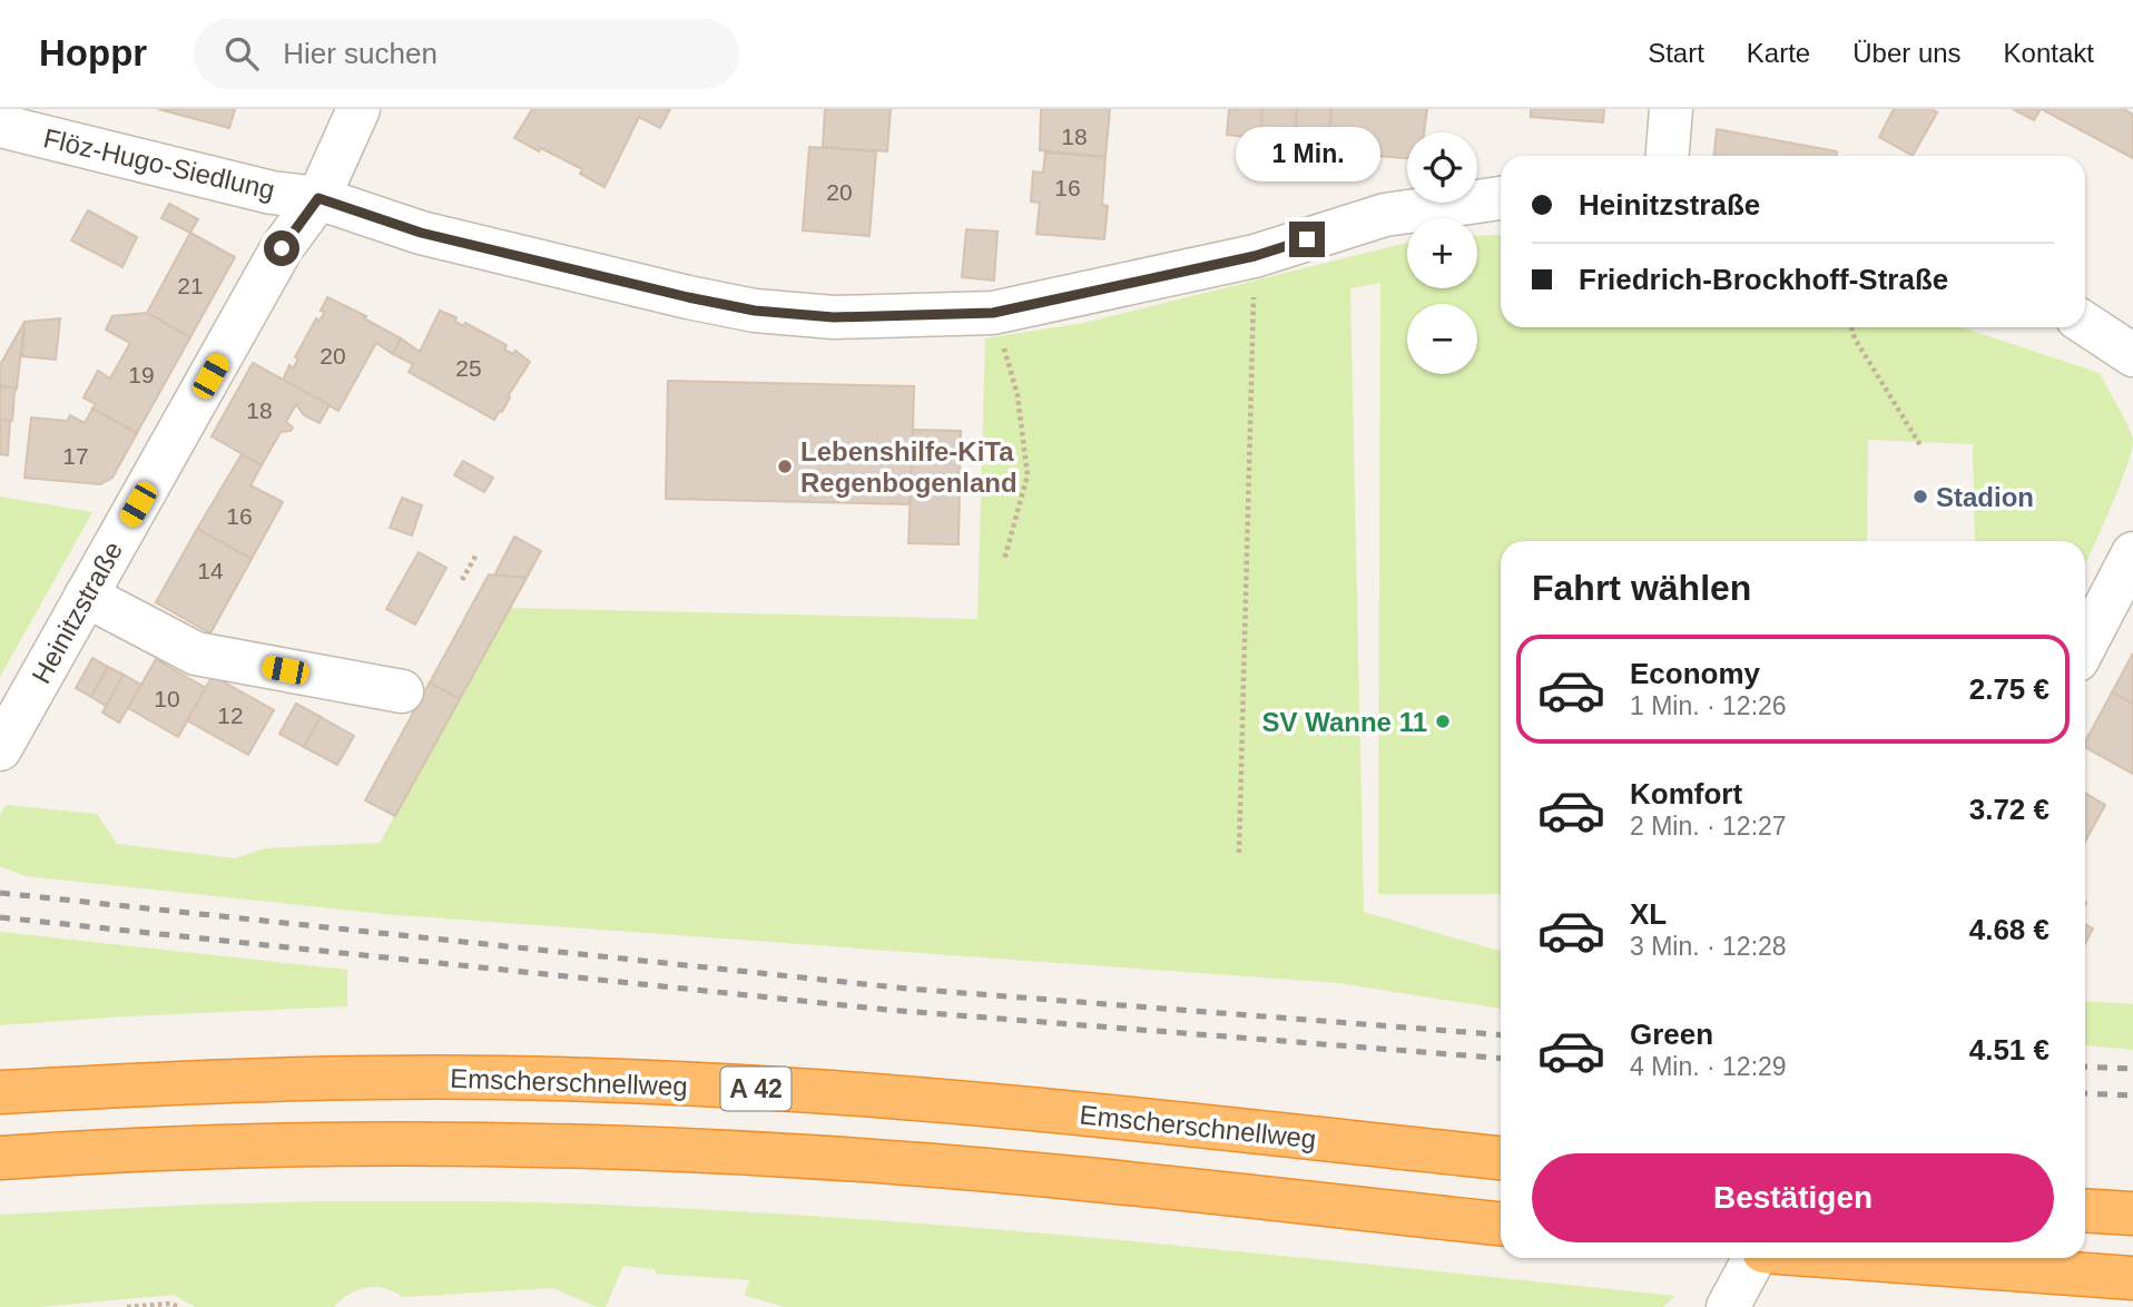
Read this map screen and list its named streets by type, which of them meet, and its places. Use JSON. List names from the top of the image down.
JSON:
{
  "streets": {
    "highway": ["Emscherschnellweg", "A 42"],
    "street": ["Flöz-Hugo-Siedlung", "Heinitzstraße"]
  },
  "crossings": [
    ["Flöz-Hugo-Siedlung", "Heinitzstraße"]
  ],
  "places": ["Lebenshilfe-KiTa Regenbogenland", "Stadion", "SV Wanne 11"],
  "house_numbers": [
    "18",
    "16",
    "20",
    "21",
    "20",
    "25",
    "19",
    "18",
    "17",
    "16",
    "14",
    "10",
    "12"
  ],
  "page": {
    "header": "Hoppr",
    "search": "Hier suchen",
    "nav": [
      "Start",
      "Karte",
      "Über uns",
      "Kontakt"
    ],
    "bubble": "1 Min.",
    "map_buttons": ["+", "−"],
    "banner": ["Heinitzstraße", "Friedrich-Brockhoff-Straße"],
    "heading": "Fahrt wählen",
    "list": [
      {
        "name": "Economy",
        "note": "1 Min. · 12:26",
        "value": "2.75 €"
      },
      {
        "name": "Komfort",
        "note": "2 Min. · 12:27",
        "value": "3.72 €"
      },
      {
        "name": "XL",
        "note": "3 Min. · 12:28",
        "value": "4.68 €"
      },
      {
        "name": "Green",
        "note": "4 Min. · 12:29",
        "value": "4.51 €"
      }
    ],
    "buttons": "Bestätigen"
  }
}
